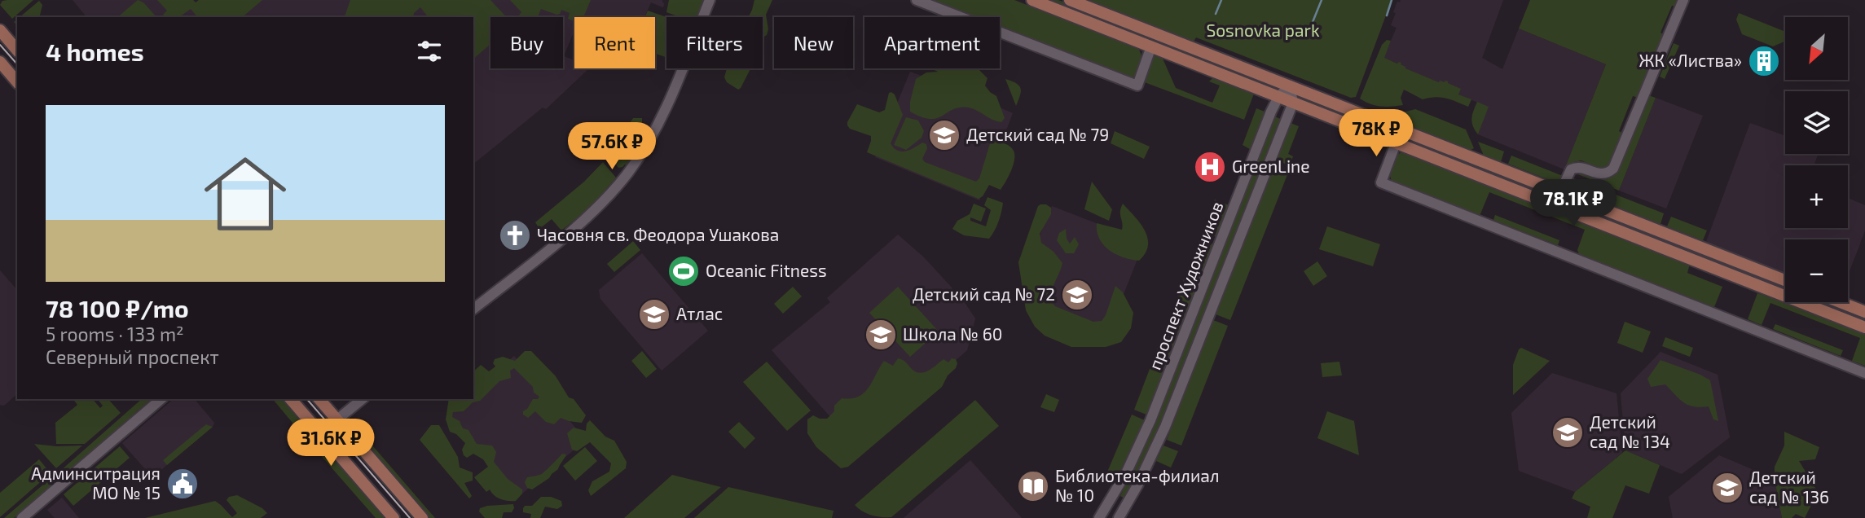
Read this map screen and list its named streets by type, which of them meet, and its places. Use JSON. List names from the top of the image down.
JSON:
{
  "streets": {
    "street": ["проспект Художников"]
  },
  "parks": ["Sosnovka park"],
  "places": {
    "building": ["ЖК «Листва»"],
    "school or university": [
      "Детский сад № 79",
      "Детский сад № 72",
      "Атлас",
      "Школа № 60",
      "Детский сад № 134",
      "Детский сад № 136"
    ],
    "hospital": ["GreenLine"],
    "church": ["Часовня св. Феодора Ушакова"],
    "sports": ["Oceanic Fitness"],
    "public building": ["Админситрация МО № 15"],
    "library": ["Библиотека-филиал № 10"]
  },
  "north": "bottom left",
  "page": {
    "map_buttons": ["+", "−"],
    "chip": [
      "Buy",
      "Rent",
      "Filters",
      "New",
      "Apartment"
    ],
    "heading": "4 homes",
    "list": [
      {
        "name": "78 100 ₽/mo",
        "note": "5 rooms · 133 m² · Северный проспект"
      }
    ],
    "price": [
      "78K ₽",
      "57.6K ₽",
      "78.1K ₽",
      "31.6K ₽"
    ]
  }
}
